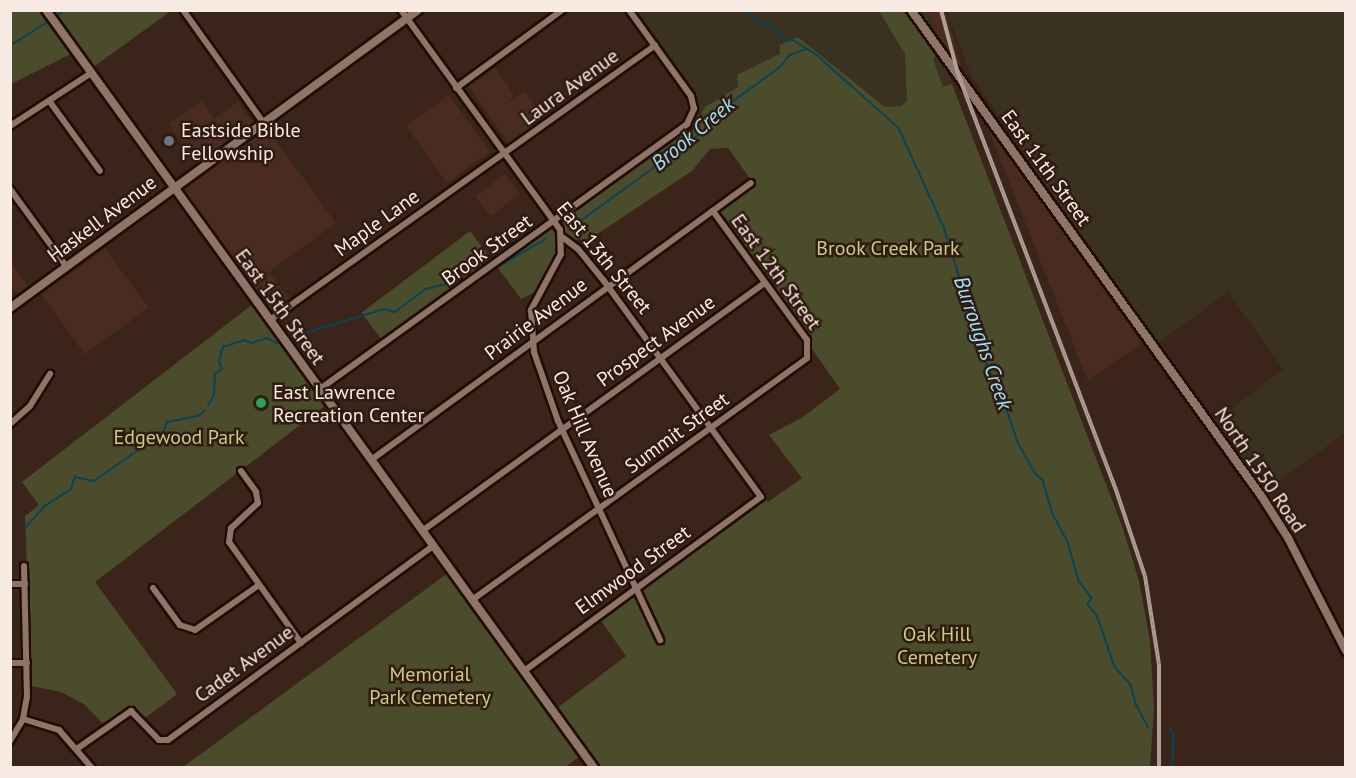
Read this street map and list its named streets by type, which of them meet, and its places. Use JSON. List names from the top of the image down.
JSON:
{
  "streets": {
    "main road": [
      "East 11th Street",
      "Haskell Avenue",
      "East 15th Street",
      "North 1550 Road"
    ],
    "street": [
      "Laura Avenue",
      "Maple Lane",
      "Brook Street",
      "East 13th Street",
      "East 12th Street",
      "Prairie Avenue",
      "Prospect Avenue",
      "Summit Street",
      "Oak Hill Avenue",
      "Elmwood Street",
      "Cadet Avenue"
    ]
  },
  "crossings": [
    ["Laura Avenue", "Maple Lane"],
    ["Laura Avenue", "Brook Street"],
    ["Laura Avenue", "East 13th Street"],
    ["East 11th Street", "North 1550 Road"],
    ["Haskell Avenue", "East 13th Street"],
    ["Haskell Avenue", "East 15th Street"],
    ["Maple Lane", "East 13th Street"],
    ["Maple Lane", "East 15th Street"],
    ["Brook Street", "East 13th Street"],
    ["Brook Street", "East 15th Street"],
    ["East 13th Street", "Prairie Avenue"],
    ["East 13th Street", "Prospect Avenue"],
    ["East 13th Street", "Summit Street"],
    ["East 13th Street", "Oak Hill Avenue"],
    ["East 13th Street", "Elmwood Street"],
    ["East 12th Street", "Prairie Avenue"],
    ["East 12th Street", "Prospect Avenue"],
    ["East 12th Street", "Summit Street"],
    ["East 15th Street", "Prairie Avenue"],
    ["East 15th Street", "Prospect Avenue"],
    ["East 15th Street", "Summit Street"],
    ["East 15th Street", "Elmwood Street"],
    ["East 15th Street", "Cadet Avenue"],
    ["Prairie Avenue", "Oak Hill Avenue"],
    ["Prospect Avenue", "Oak Hill Avenue"],
    ["Summit Street", "Oak Hill Avenue"],
    ["Oak Hill Avenue", "Elmwood Street"]
  ],
  "water": ["Brook Creek", "Burroughs Creek"],
  "parks": [
    "Brook Creek Park",
    "Edgewood Park",
    "Oak Hill Cemetery",
    "Memorial Park Cemetery"
  ],
  "places": ["Eastside Bible Fellowship", "East Lawrence Recreation Center"]
}
